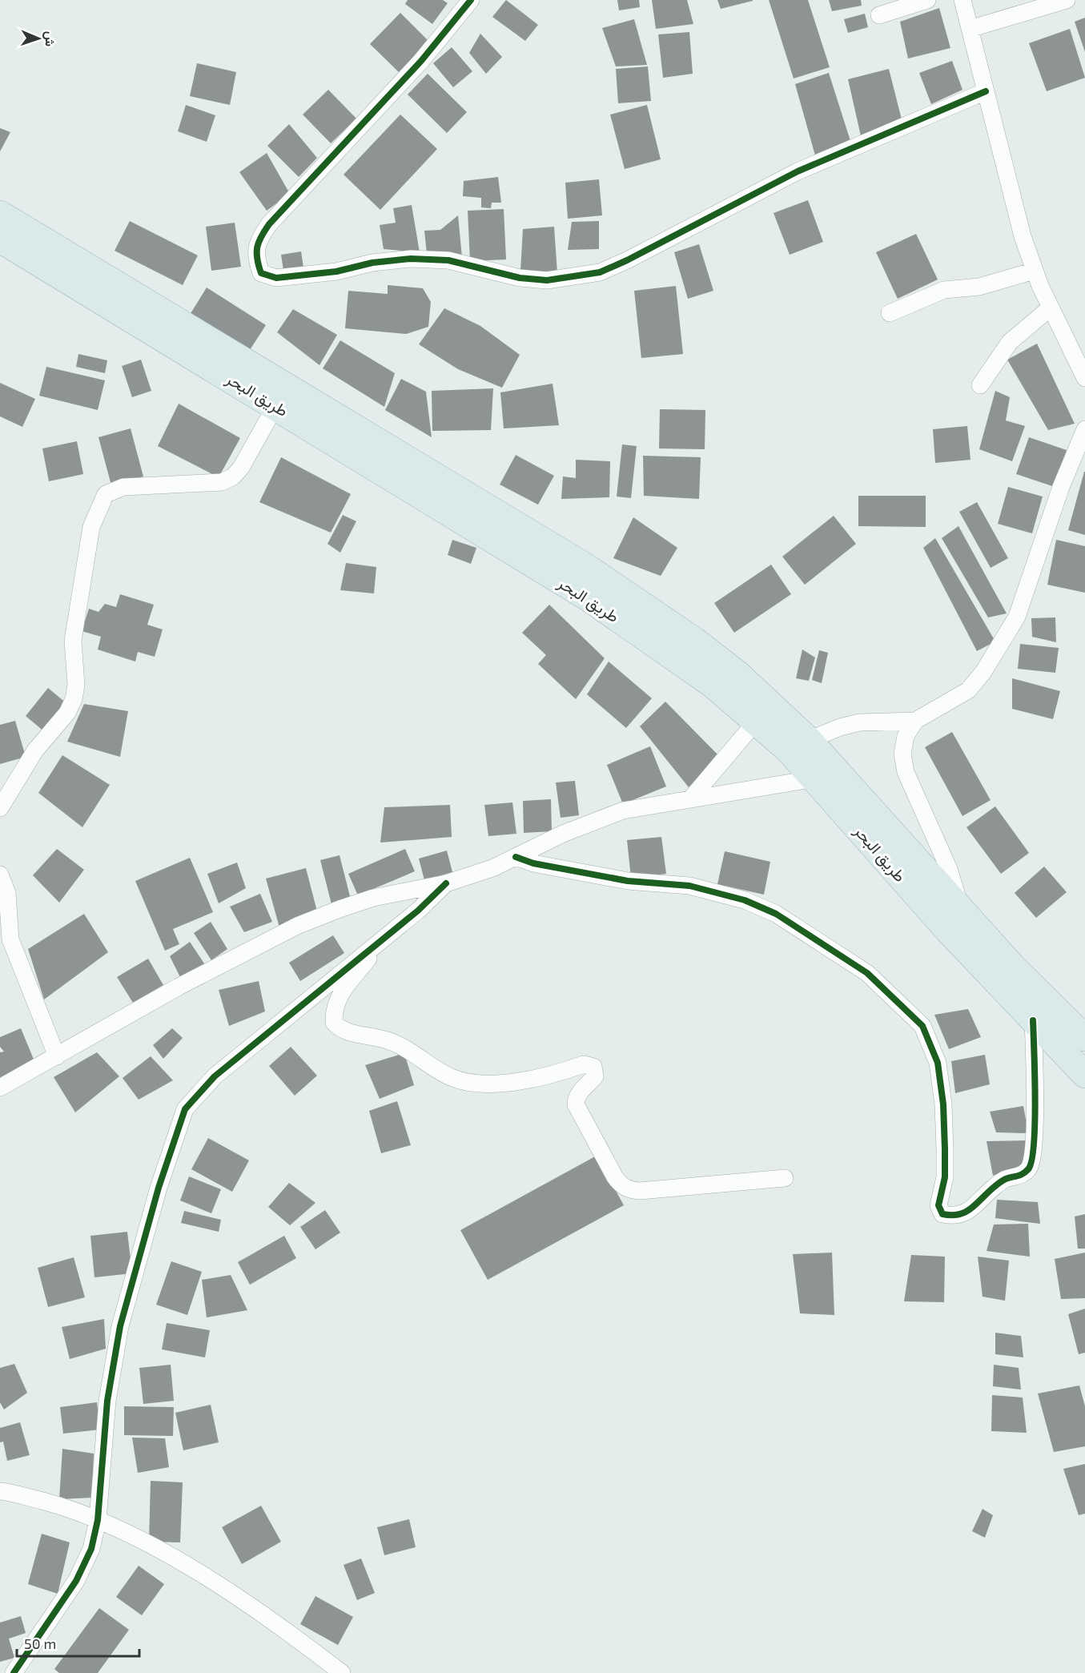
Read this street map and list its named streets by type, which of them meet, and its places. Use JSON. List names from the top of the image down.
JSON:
{
  "streets": {
    "highway": ["طريق البحر"]
  },
  "scale_bar": "50 m",
  "north": "right"
}
